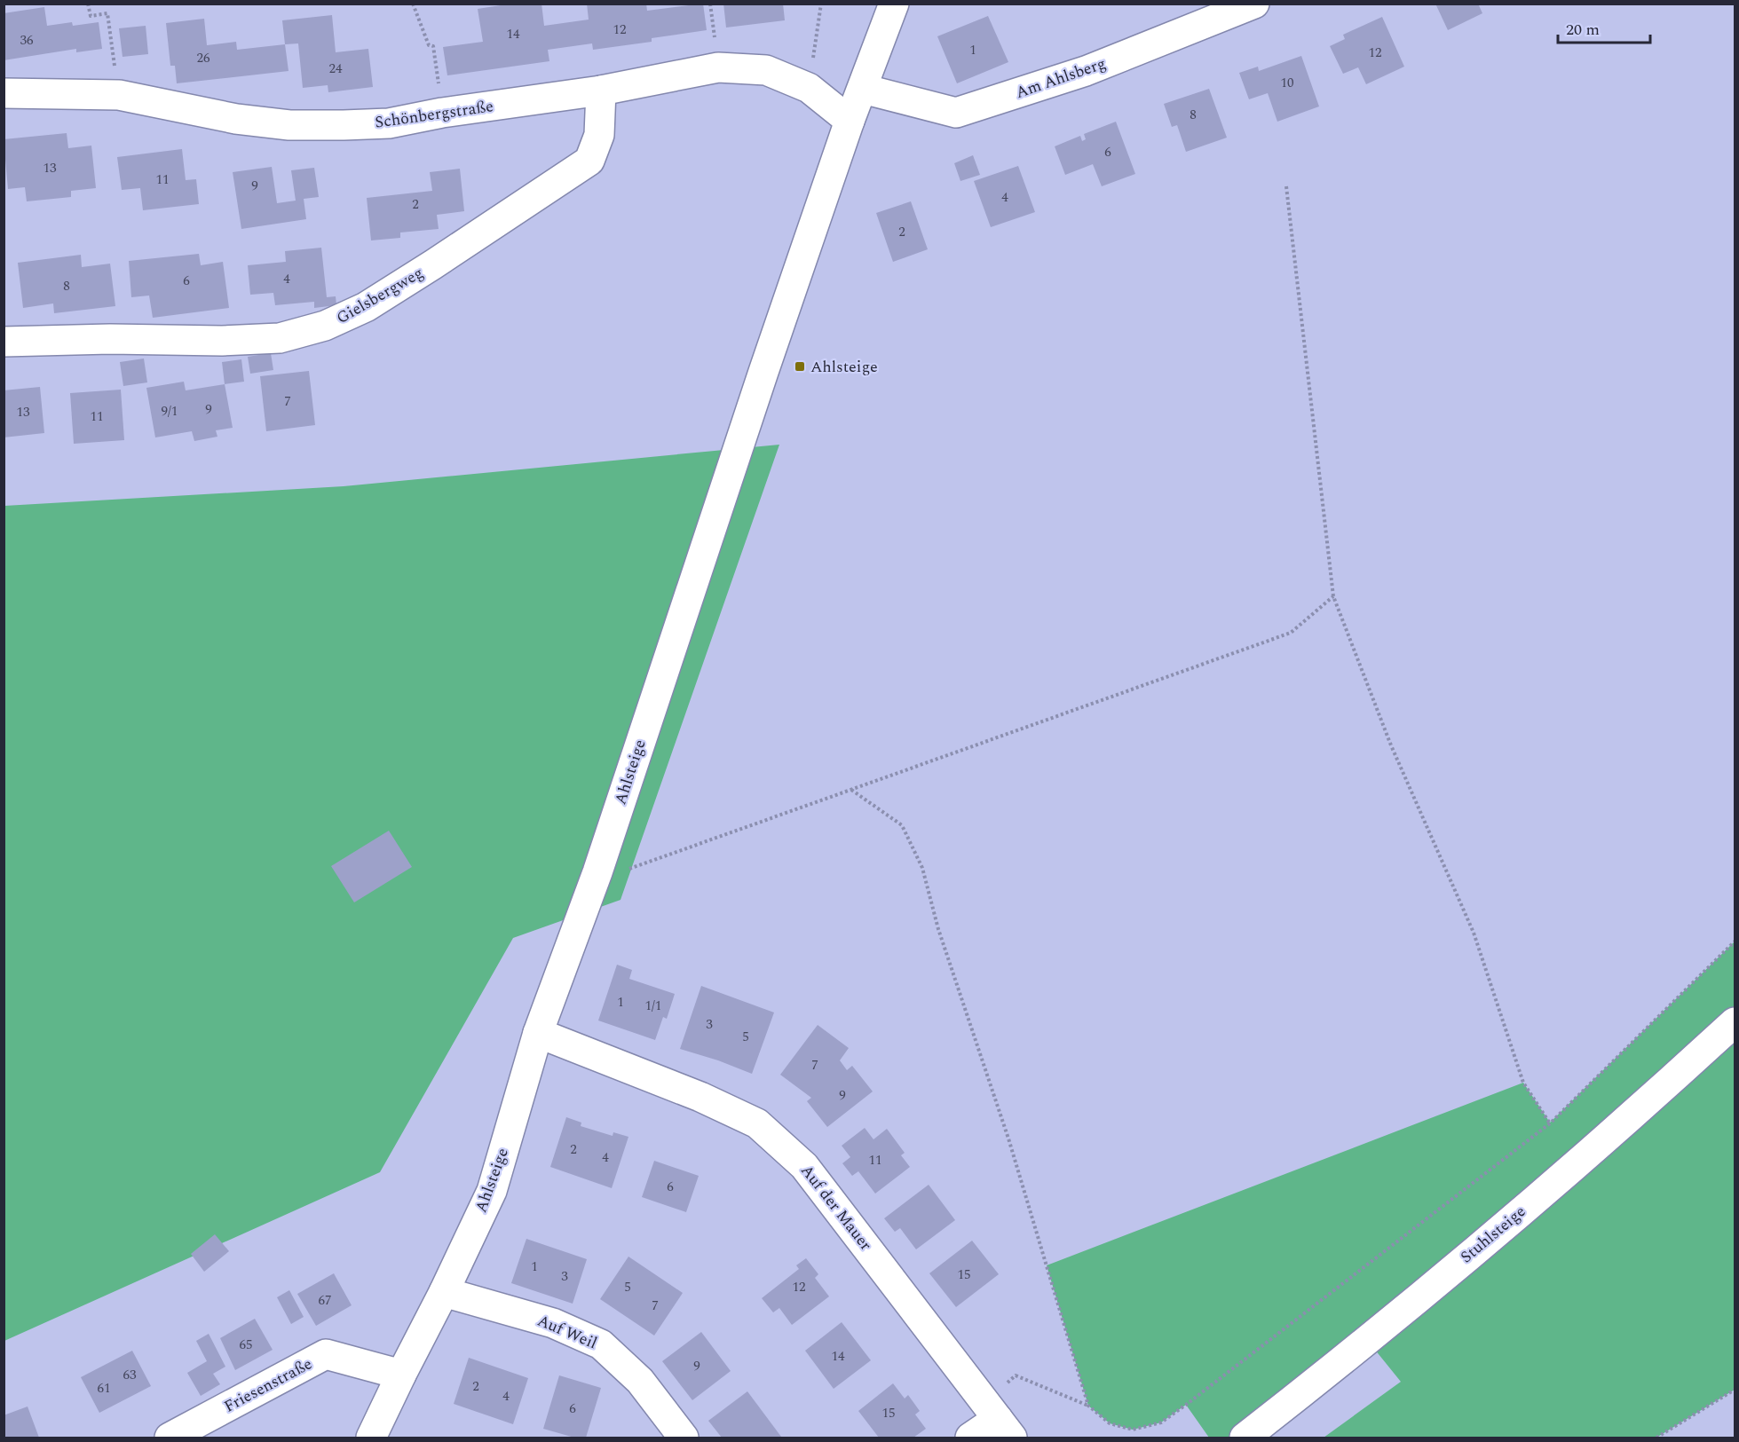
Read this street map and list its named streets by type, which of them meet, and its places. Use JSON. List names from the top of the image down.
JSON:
{
  "streets": {
    "street": [
      "Am Ahlsberg",
      "Schönbergstraße",
      "Gielsbergweg",
      "Ahlsteige",
      "Auf der Mauer",
      "Stuhlsteige",
      "Auf Weil",
      "Friesenstraße"
    ]
  },
  "crossings": [
    ["Am Ahlsberg", "Ahlsteige"],
    ["Schönbergstraße", "Gielsbergweg"],
    ["Schönbergstraße", "Ahlsteige"],
    ["Ahlsteige", "Auf der Mauer"],
    ["Ahlsteige", "Auf Weil"],
    ["Ahlsteige", "Friesenstraße"]
  ],
  "places": {
    "transit": ["Ahlsteige"]
  },
  "house_numbers": [
    "12",
    "14",
    "36",
    "1",
    "12",
    "26",
    "24",
    "10",
    "8",
    "6",
    "13",
    "11",
    "9",
    "4",
    "2",
    "2",
    "4",
    "6",
    "8",
    "7",
    "9",
    "9/1",
    "13",
    "11",
    "1",
    "1/1",
    "3",
    "5",
    "7",
    "9",
    "2",
    "4",
    "11",
    "6",
    "1",
    "15",
    "3",
    "5",
    "12",
    "67",
    "7",
    "65",
    "14",
    "9",
    "63",
    "2",
    "61",
    "4",
    "6",
    "15"
  ],
  "scale_bar": "20 m"
}
